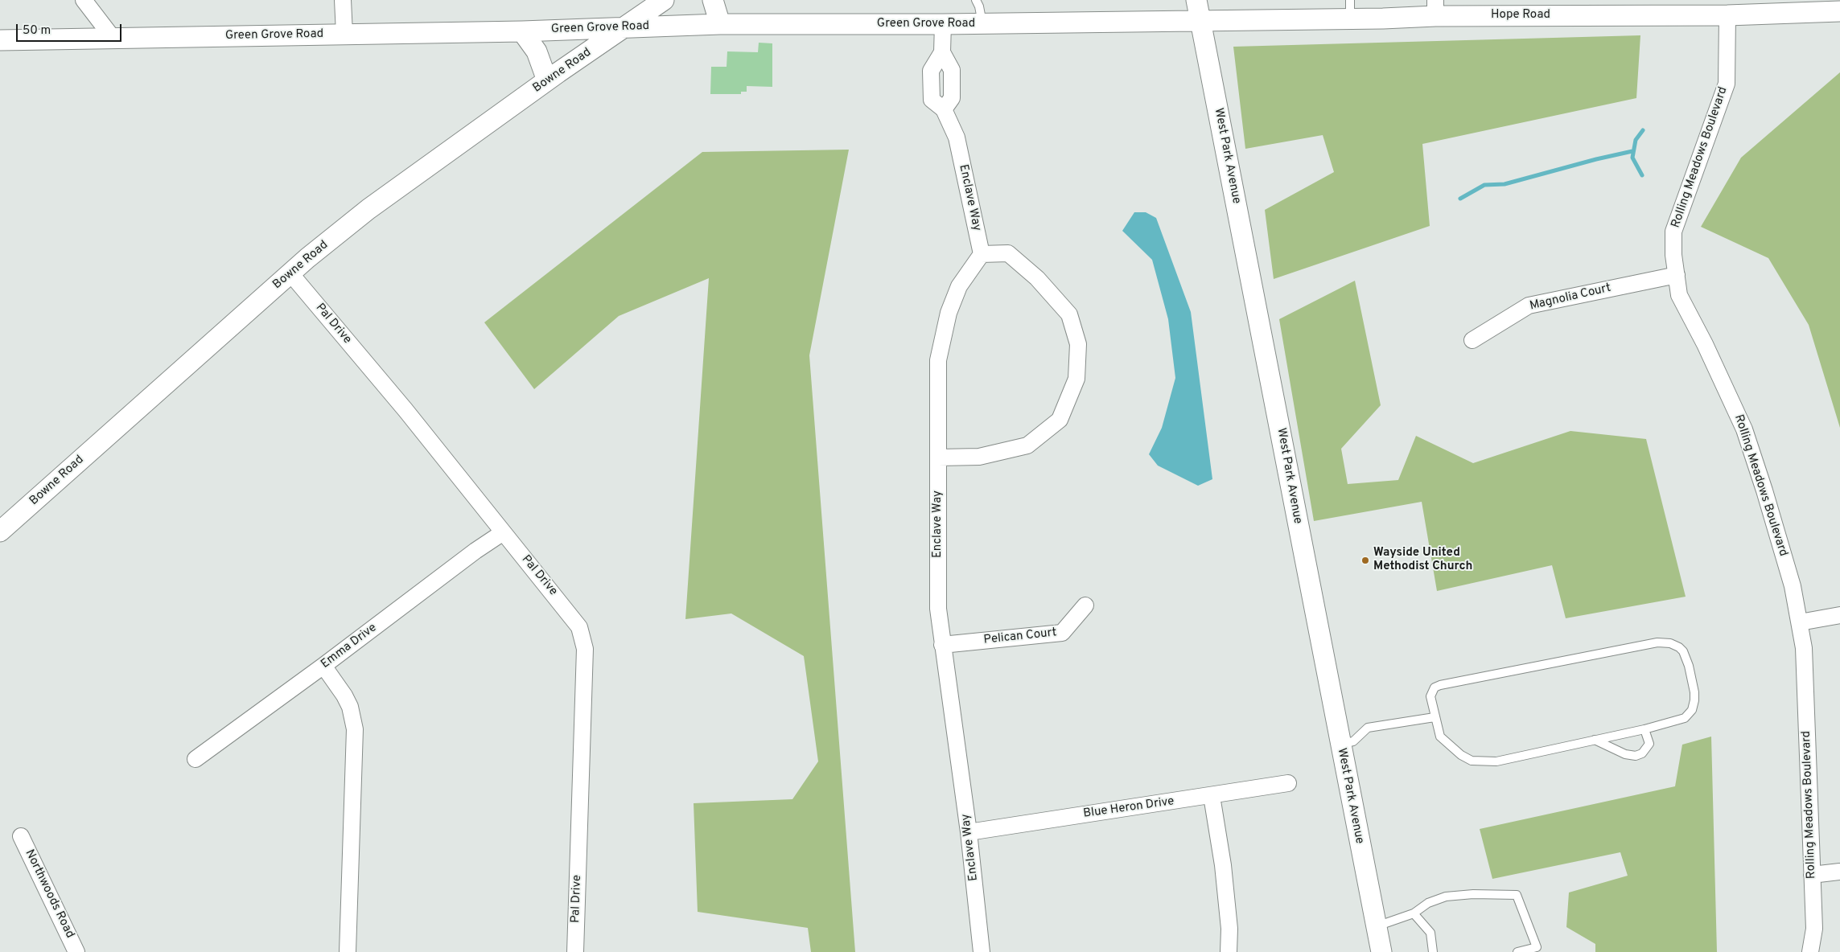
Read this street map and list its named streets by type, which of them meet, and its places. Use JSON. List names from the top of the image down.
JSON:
{
  "streets": {
    "street": [
      "Hope Road",
      "Green Grove Road",
      "Bowne Road",
      "West Park Avenue",
      "Rolling Meadows Boulevard",
      "Enclave Way",
      "Magnolia Court",
      "Pal Drive",
      "Pelican Court",
      "Emma Drive",
      "Blue Heron Drive",
      "Northwoods Road"
    ]
  },
  "crossings": [
    ["Hope Road", "Green Grove Road"],
    ["Hope Road", "West Park Avenue"],
    ["Hope Road", "Rolling Meadows Boulevard"],
    ["Green Grove Road", "Bowne Road"],
    ["Green Grove Road", "West Park Avenue"],
    ["Green Grove Road", "Enclave Way"],
    ["Bowne Road", "Pal Drive"],
    ["Rolling Meadows Boulevard", "Magnolia Court"],
    ["Enclave Way", "Pelican Court"],
    ["Enclave Way", "Blue Heron Drive"],
    ["Pal Drive", "Emma Drive"]
  ],
  "places": ["Wayside United Methodist Church"],
  "scale_bar": "50 m"
}
